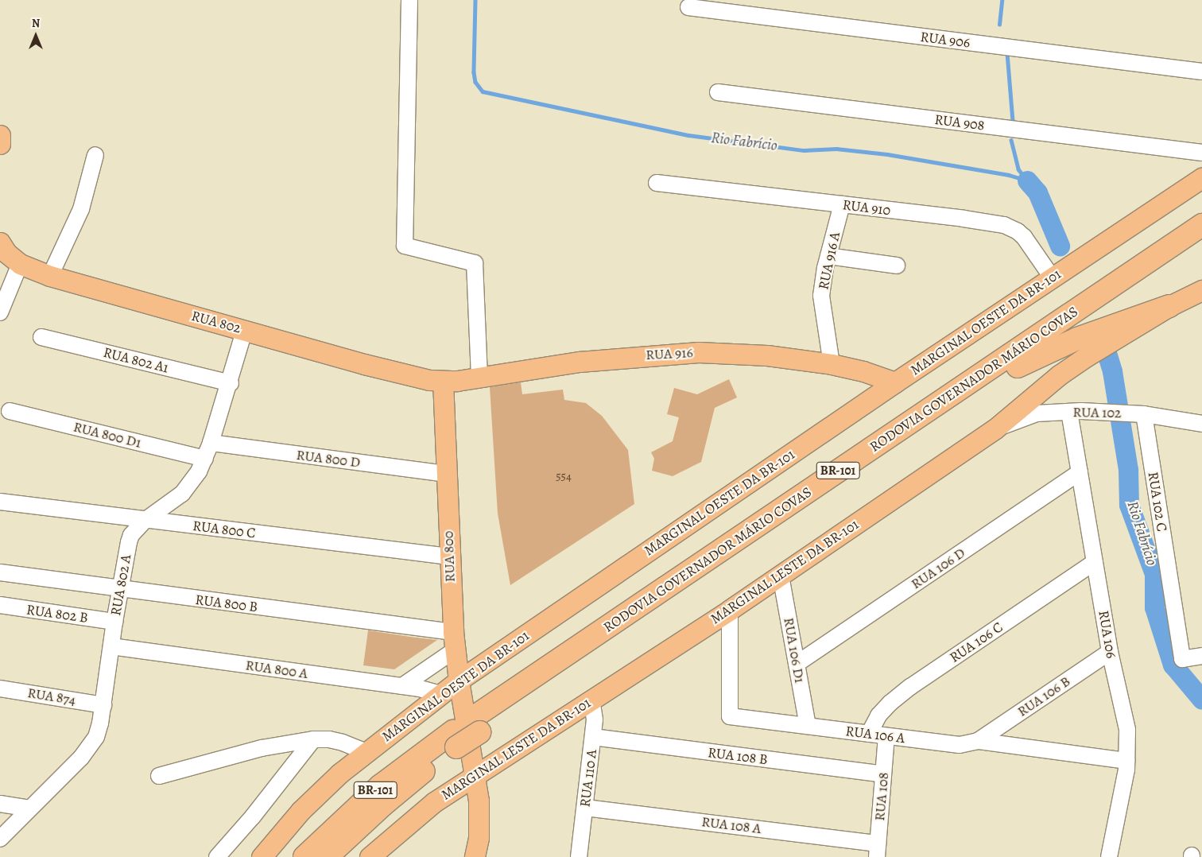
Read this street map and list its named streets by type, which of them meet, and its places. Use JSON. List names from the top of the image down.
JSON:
{
  "streets": {
    "highway": ["RODOVIA GOVERNADOR MÁRIO COVAS", "BR-101"],
    "main road": [
      "RUA 802",
      "MARGINAL OESTE DA BR-101",
      "RUA 916",
      "RUA 800",
      "MARGINAL LESTE DA BR-101"
    ],
    "street": [
      "RUA 906",
      "RUA 908",
      "RUA 910",
      "RUA 916 A",
      "RUA 802 A1",
      "RUA 102",
      "RUA 800 D1",
      "RUA 800 D",
      "RUA 102 C",
      "RUA 800 C",
      "RUA 106 D",
      "RUA 802 A",
      "RUA 800 B",
      "RUA 802 B",
      "RUA 106",
      "RUA 106 C",
      "RUA 106 D1",
      "RUA 800 A",
      "RUA 874",
      "RUA 106 B",
      "RUA 106 A",
      "RUA 108 B",
      "RUA 110 A",
      "RUA 108",
      "RUA 108 A"
    ]
  },
  "crossings": [
    ["RUA 910", "RUA 916 A"],
    ["RUA 910", "MARGINAL OESTE DA BR-101"],
    ["RUA 916 A", "RUA 916"],
    ["RUA 802", "RUA 916"],
    ["RUA 802", "RUA 800"],
    ["RUA 802", "RUA 802 A"],
    ["MARGINAL OESTE DA BR-101", "RUA 916"],
    ["MARGINAL OESTE DA BR-101", "RUA 800"],
    ["MARGINAL OESTE DA BR-101", "RUA 800 A"],
    ["RUA 916", "RUA 800"],
    ["RUA 802 A1", "RUA 802 A"],
    ["RODOVIA GOVERNADOR MÁRIO COVAS", "RUA 800"],
    ["RUA 102", "RUA 102 C"],
    ["RUA 102", "MARGINAL LESTE DA BR-101"],
    ["RUA 102", "RUA 106"],
    ["RUA 800 D1", "RUA 802 A"],
    ["RUA 800 D", "RUA 800"],
    ["RUA 800 D", "RUA 802 A"],
    ["RUA 800 C", "RUA 800"],
    ["RUA 800 C", "RUA 802 A"],
    ["RUA 800", "MARGINAL LESTE DA BR-101"],
    ["RUA 800", "RUA 800 B"],
    ["RUA 106 D", "RUA 106"],
    ["RUA 106 D", "RUA 106 D1"],
    ["MARGINAL LESTE DA BR-101", "RUA 106 D1"],
    ["MARGINAL LESTE DA BR-101", "RUA 106 A"],
    ["MARGINAL LESTE DA BR-101", "RUA 110 A"],
    ["RUA 802 A", "RUA 800 B"],
    ["RUA 802 A", "RUA 802 B"],
    ["RUA 802 A", "RUA 800 A"],
    ["RUA 802 A", "RUA 874"],
    ["RUA 106", "RUA 106 C"],
    ["RUA 106", "RUA 106 B"],
    ["RUA 106", "RUA 106 A"],
    ["RUA 106 C", "RUA 106 A"],
    ["RUA 106 D1", "RUA 106 A"],
    ["RUA 106 B", "RUA 106 A"],
    ["RUA 106 A", "RUA 108"],
    ["RUA 108 B", "RUA 110 A"],
    ["RUA 108 B", "RUA 108"],
    ["RUA 110 A", "RUA 108 A"],
    ["RUA 108", "RUA 108 A"]
  ],
  "water": ["Rio Fabrício"],
  "house_numbers": ["554"],
  "north": "top"
}
